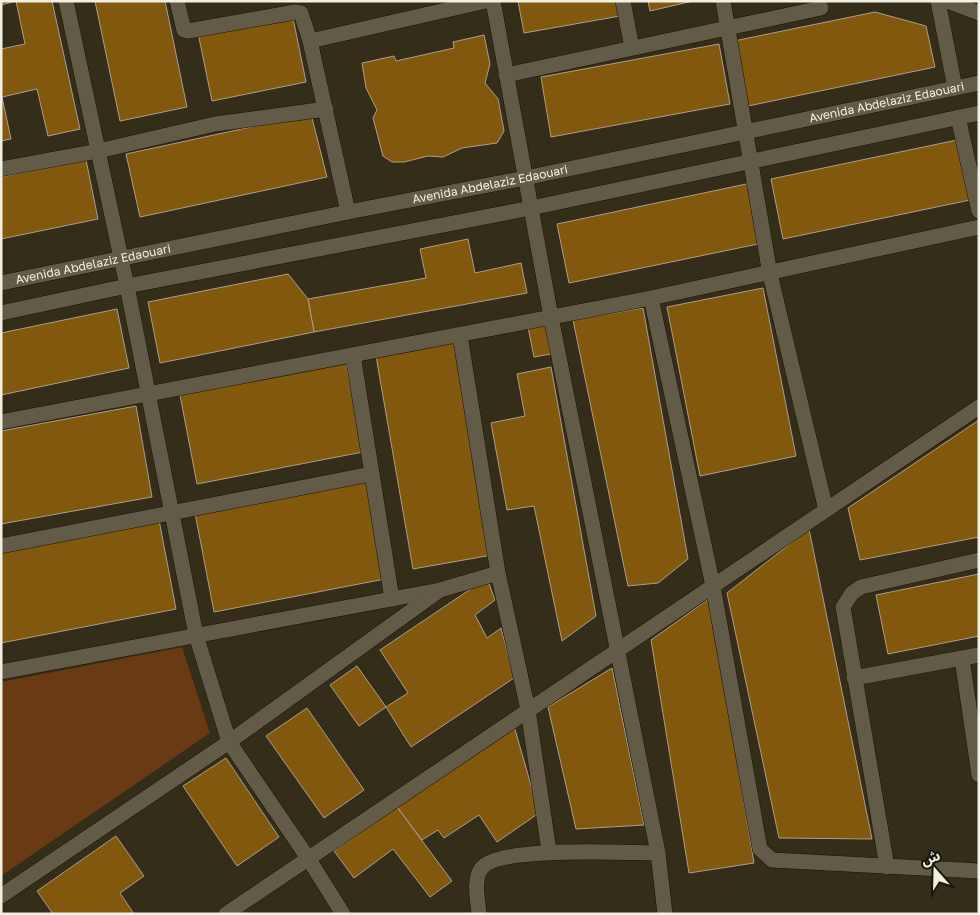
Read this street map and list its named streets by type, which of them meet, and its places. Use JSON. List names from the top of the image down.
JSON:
{
  "streets": {
    "street": ["Avenida Abdelaziz Edaouari"]
  },
  "north": "top"
}
